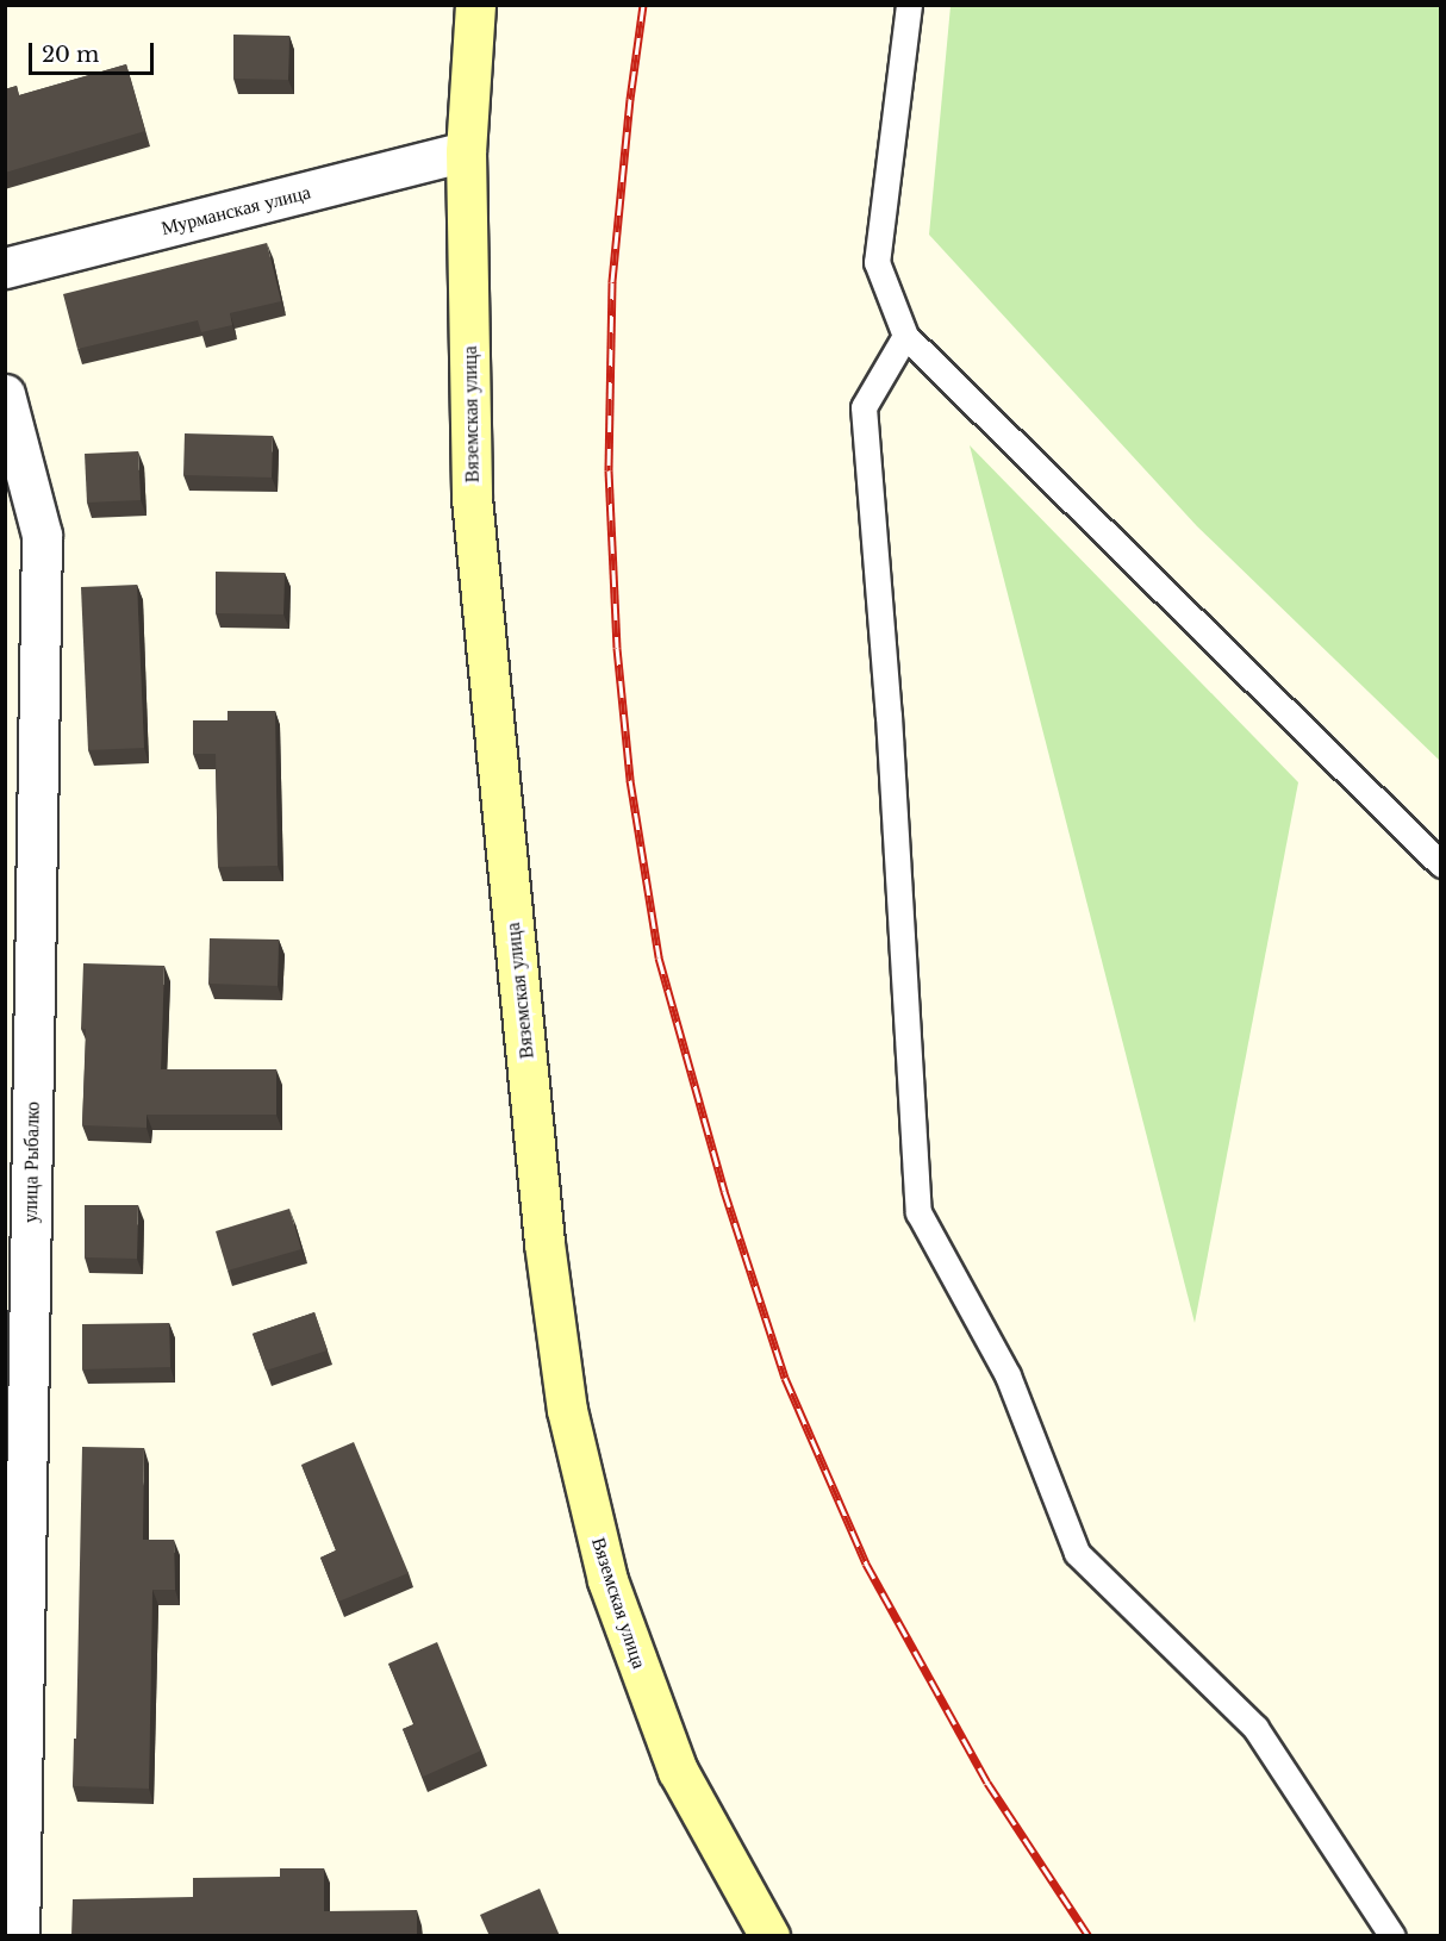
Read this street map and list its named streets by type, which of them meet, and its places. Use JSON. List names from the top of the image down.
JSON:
{
  "streets": {
    "main road": ["Вяземская улица"],
    "street": ["Мурманская улица", "улица Рыбалко"]
  },
  "crossings": [
    ["Мурманская улица", "Вяземская улица"]
  ],
  "scale_bar": "20 m"
}
